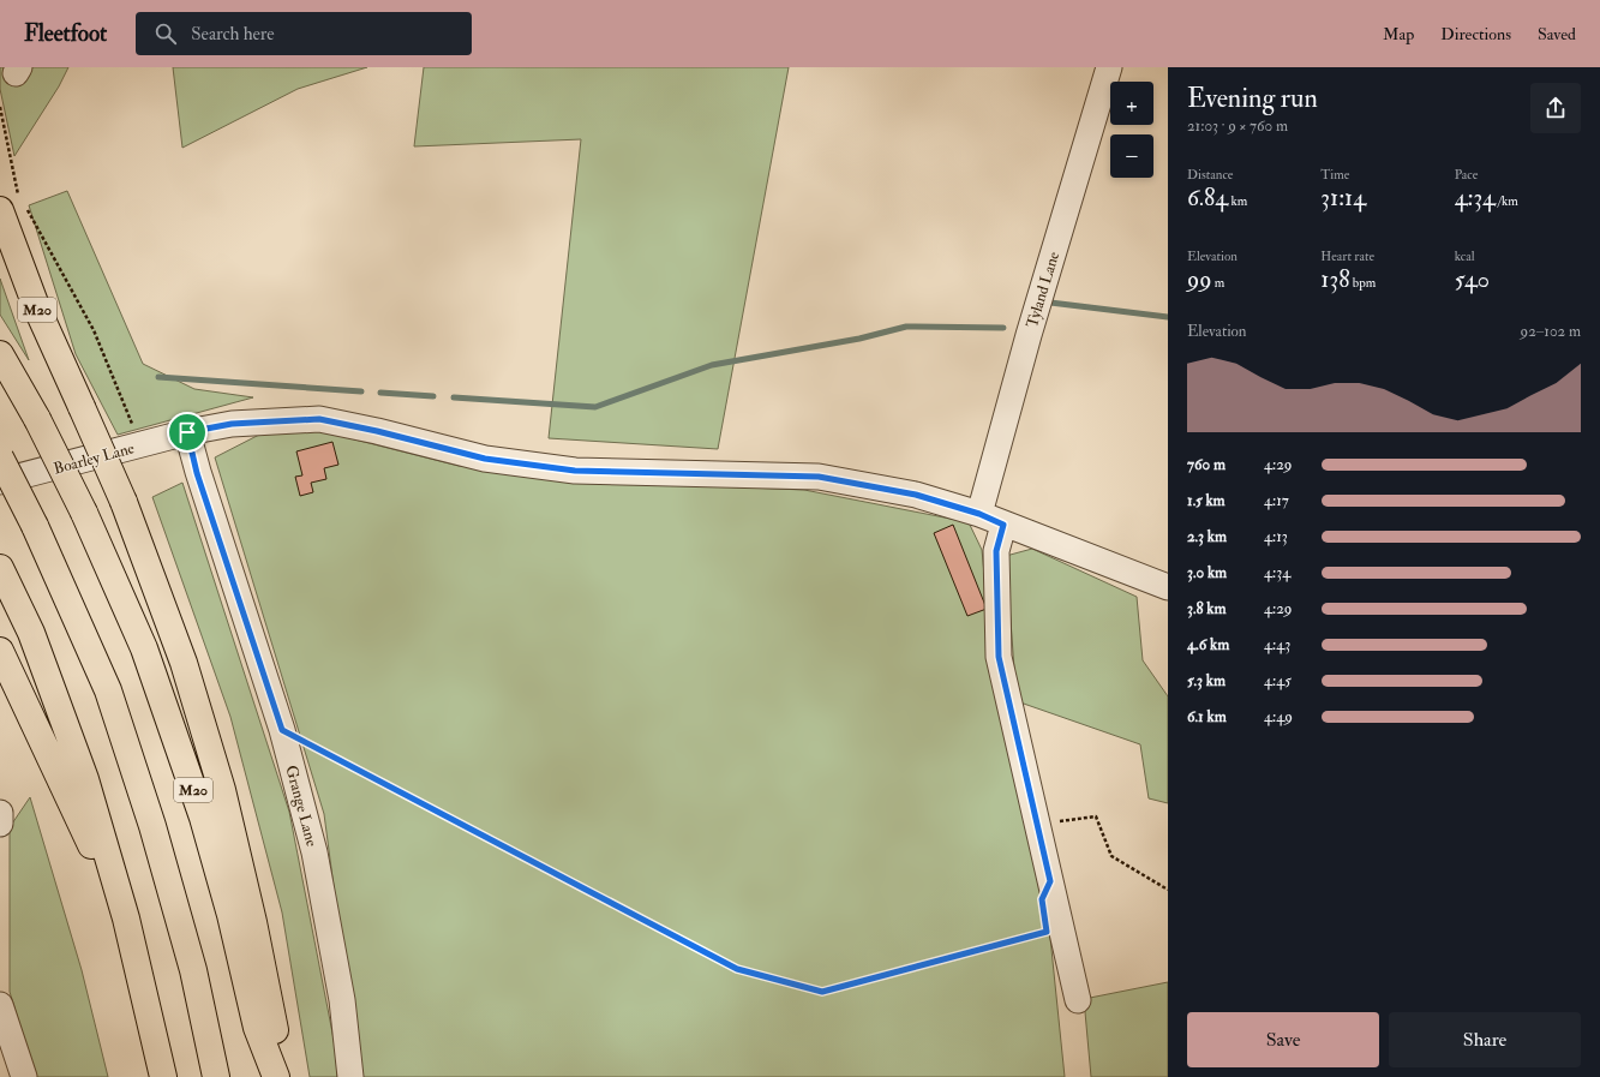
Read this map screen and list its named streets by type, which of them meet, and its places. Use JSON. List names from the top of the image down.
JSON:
{
  "streets": {
    "highway": ["M20"],
    "street": ["Tyland Lane", "Boarley Lane", "Grange Lane"]
  },
  "crossings": [
    ["Tyland Lane", "Boarley Lane"],
    ["Boarley Lane", "Grange Lane"]
  ],
  "page": {
    "header": "Fleetfoot",
    "search": "Search here",
    "nav": ["Map", "Directions", "Saved"],
    "heading": ["Evening run", "21:03 · 9 × 760 m"],
    "map_buttons": ["+", "−"],
    "stats": [
      ["Distance", "6.84 km"],
      ["Time", "31:14"],
      ["Pace", "4:34 /km"],
      ["Elevation", "99 m"],
      ["Heart rate", "138 bpm"],
      ["kcal", "540"]
    ],
    "chart": ["Elevation", "92–102 m"],
    "list": [
      {
        "name": "760 m",
        "note": "4:29"
      },
      {
        "name": "1.5 km",
        "note": "4:17"
      },
      {
        "name": "2.3 km",
        "note": "4:13"
      },
      {
        "name": "3.0 km",
        "note": "4:34"
      },
      {
        "name": "3.8 km",
        "note": "4:29"
      },
      {
        "name": "4.6 km",
        "note": "4:43"
      },
      {
        "name": "5.3 km",
        "note": "4:45"
      },
      {
        "name": "6.1 km",
        "note": "4:49"
      }
    ],
    "buttons": ["Save", "Share"]
  }
}
